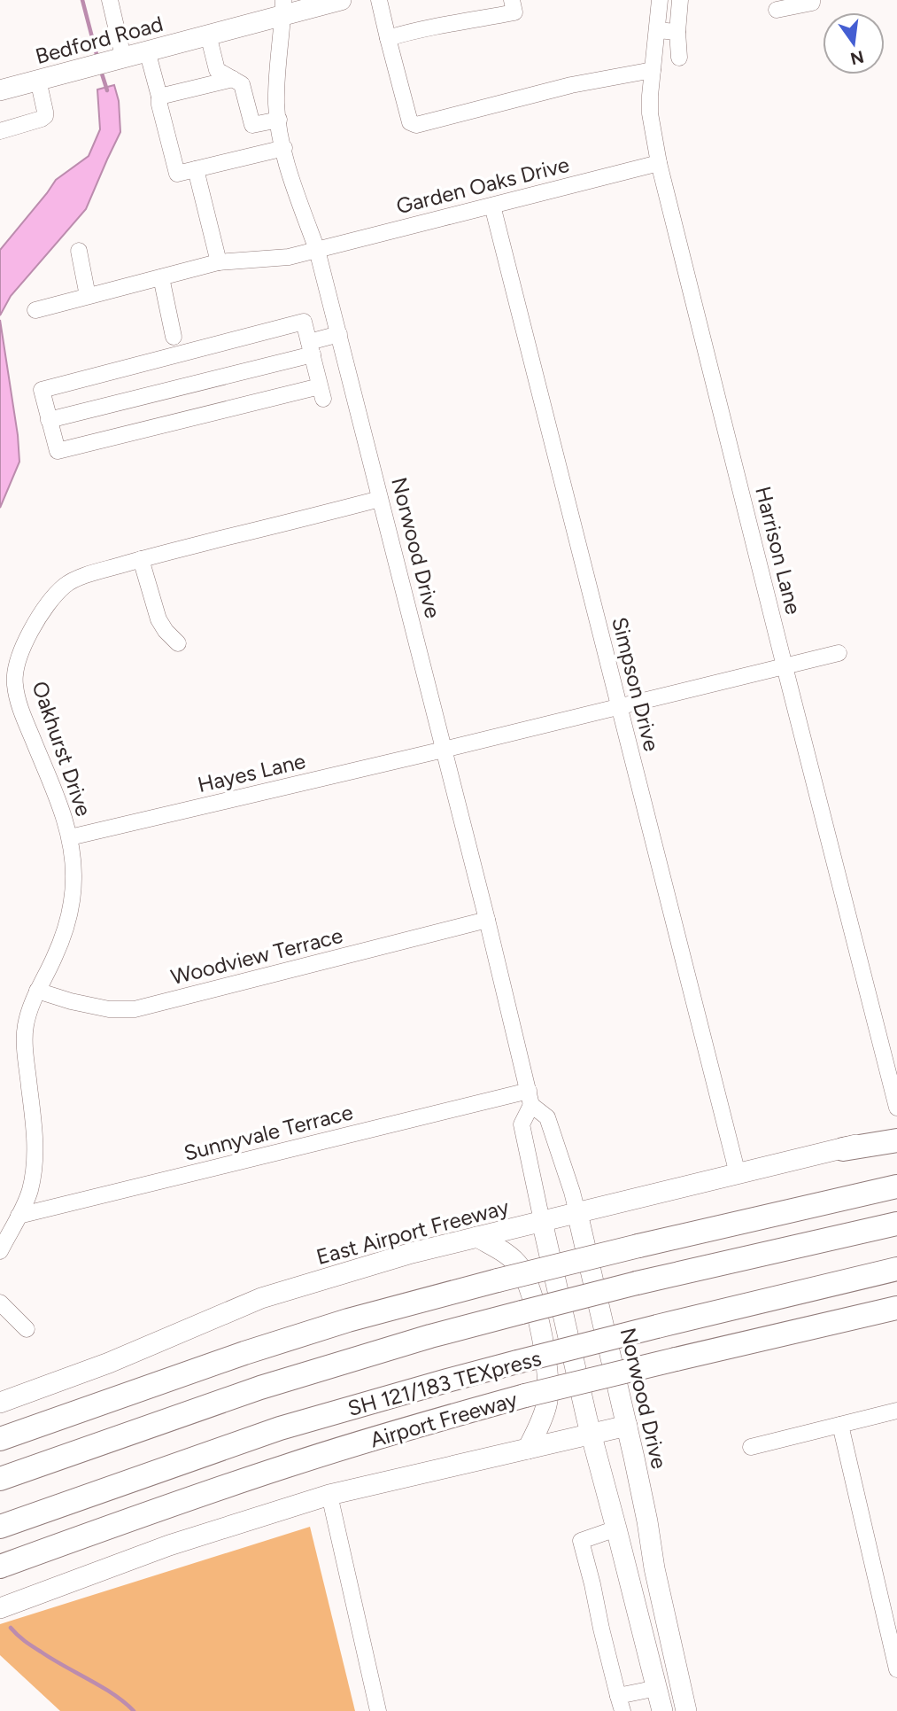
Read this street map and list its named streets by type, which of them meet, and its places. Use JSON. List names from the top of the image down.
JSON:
{
  "streets": {
    "highway": ["SH 121/183 TEXpress", "Airport Freeway"],
    "main road": ["Bedford Road", "Norwood Drive", "East Airport Freeway"],
    "street": [
      "Garden Oaks Drive",
      "Harrison Lane",
      "Simpson Drive",
      "Oakhurst Drive",
      "Hayes Lane",
      "Woodview Terrace",
      "Sunnyvale Terrace"
    ]
  },
  "crossings": [
    ["Bedford Road", "Norwood Drive"],
    ["Garden Oaks Drive", "Norwood Drive"],
    ["Garden Oaks Drive", "Harrison Lane"],
    ["Garden Oaks Drive", "Simpson Drive"],
    ["Norwood Drive", "Oakhurst Drive"],
    ["Norwood Drive", "Hayes Lane"],
    ["Norwood Drive", "Woodview Terrace"],
    ["Norwood Drive", "Sunnyvale Terrace"],
    ["Norwood Drive", "East Airport Freeway"],
    ["Norwood Drive", "Airport Freeway"],
    ["Harrison Lane", "Hayes Lane"],
    ["Simpson Drive", "Hayes Lane"],
    ["Oakhurst Drive", "Hayes Lane"],
    ["Oakhurst Drive", "Woodview Terrace"],
    ["Oakhurst Drive", "Sunnyvale Terrace"]
  ],
  "north": "bottom"
}
